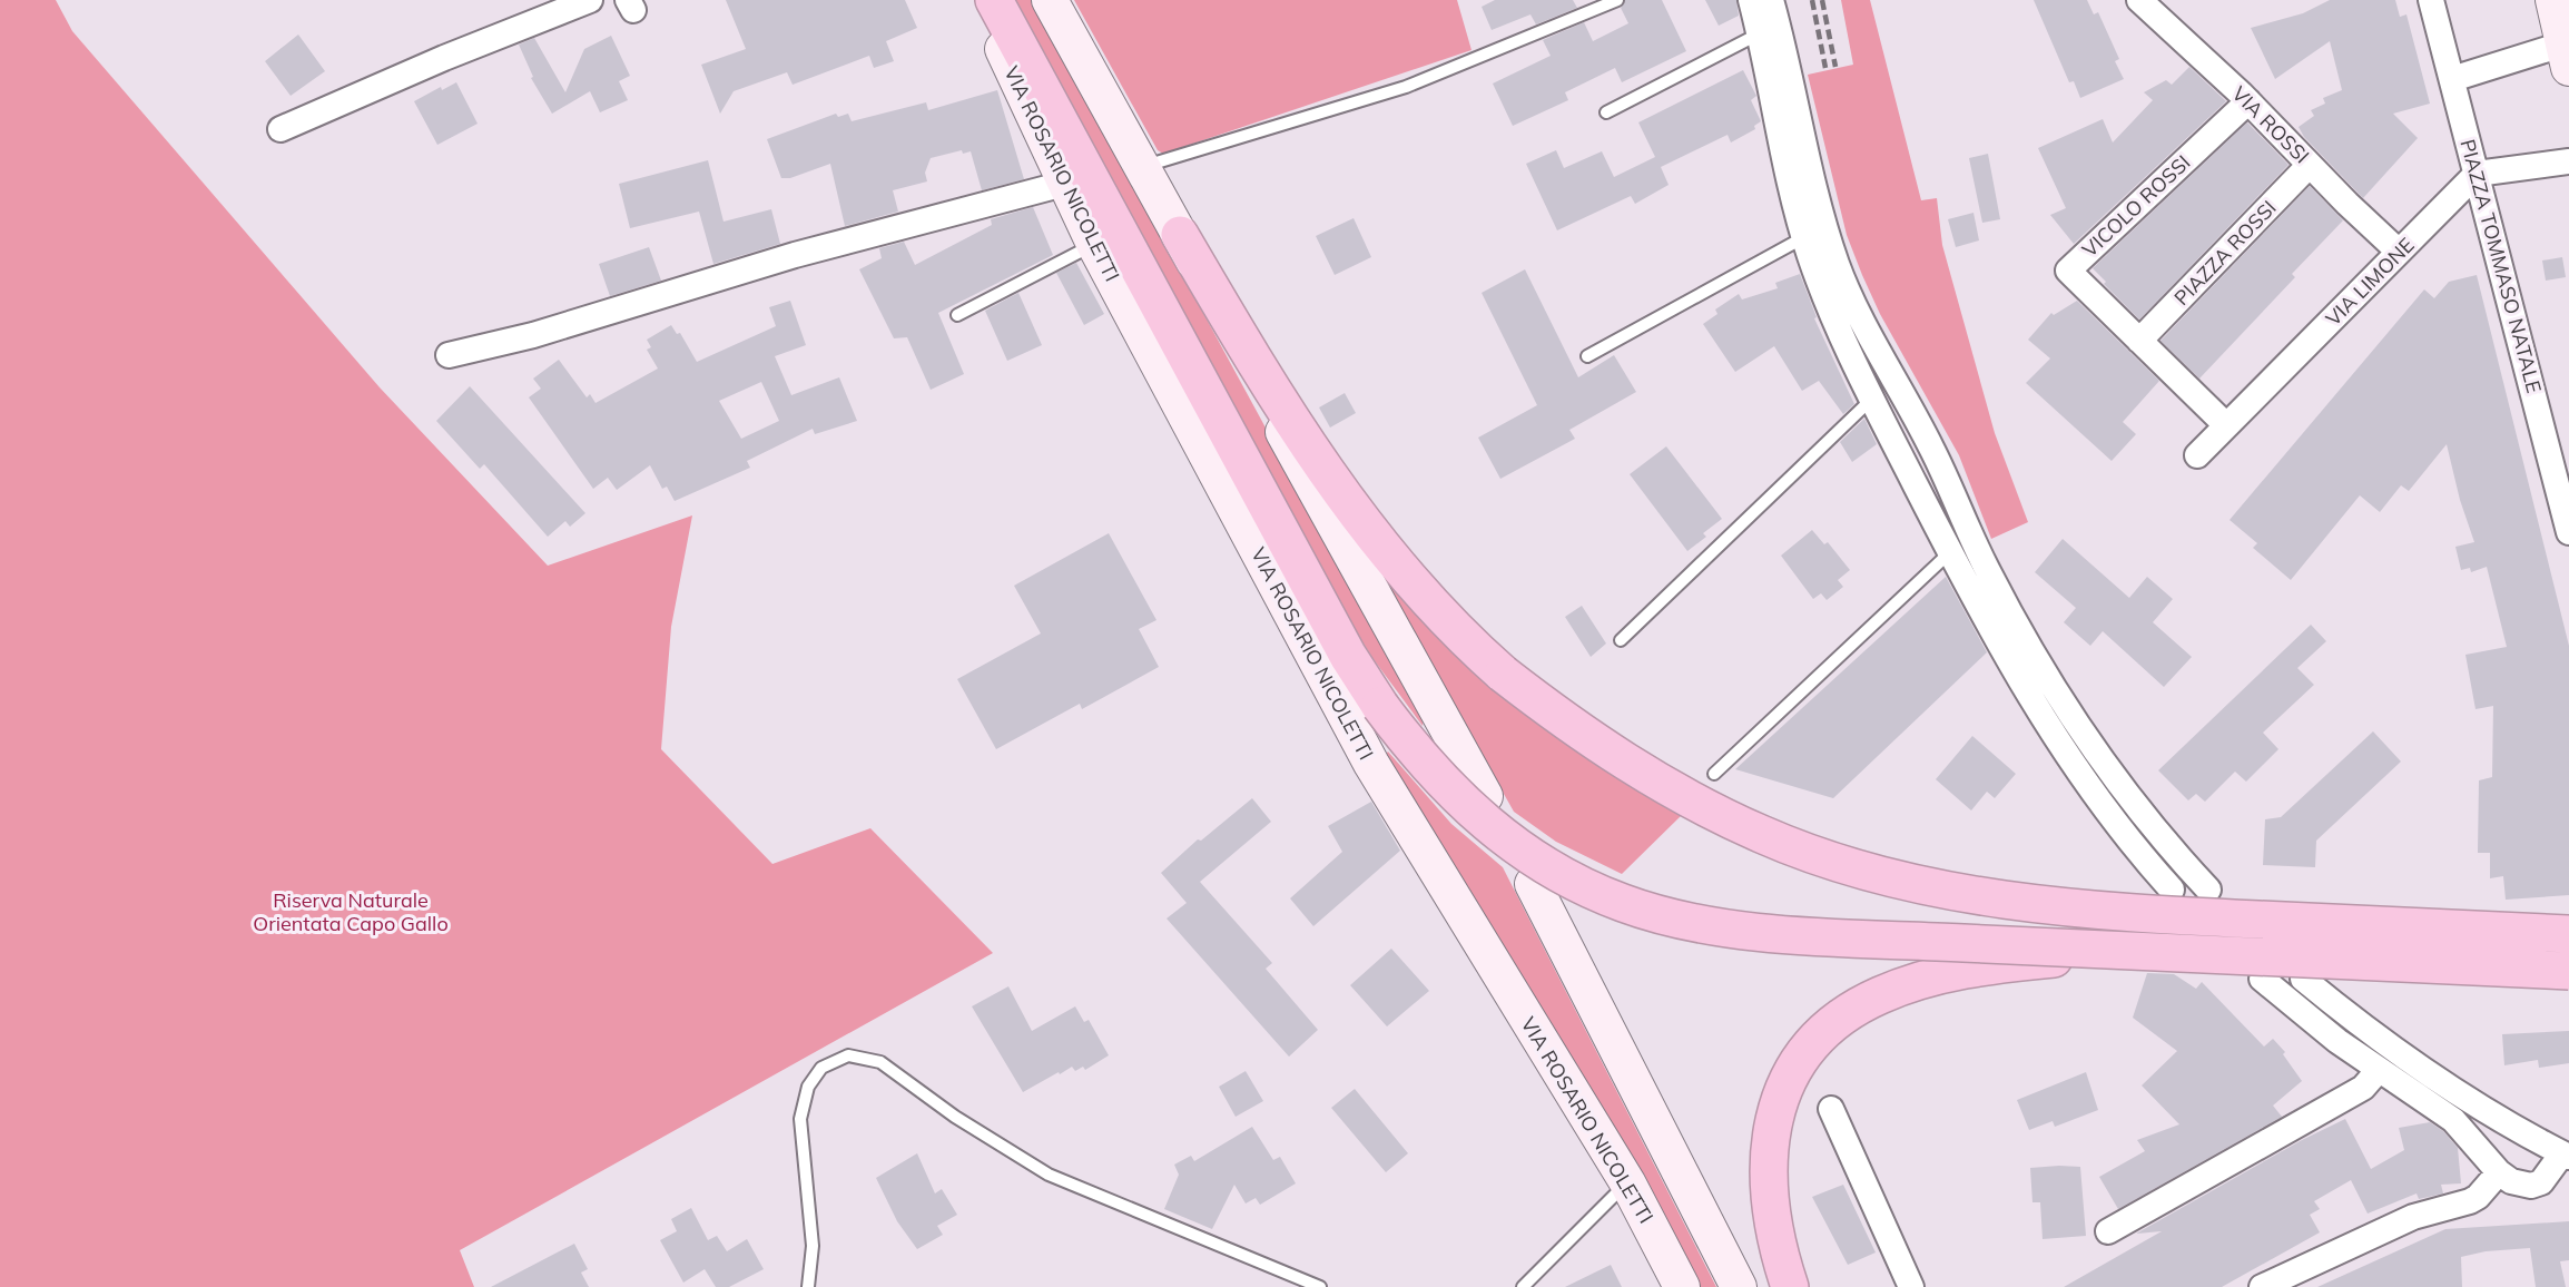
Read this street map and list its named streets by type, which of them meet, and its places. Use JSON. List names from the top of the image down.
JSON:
{
  "streets": {
    "main road": ["VIA ROSARIO NICOLETTI"],
    "street": [
      "VIA ROSSI",
      "VICOLO ROSSI",
      "PIAZZA ROSSI",
      "PIAZZA TOMMASO NATALE",
      "VIA LIMONE"
    ]
  },
  "crossings": [
    ["VIA ROSSI", "VICOLO ROSSI"],
    ["VIA ROSSI", "PIAZZA ROSSI"],
    ["VIA ROSSI", "VIA LIMONE"],
    ["VICOLO ROSSI", "PIAZZA ROSSI"],
    ["PIAZZA TOMMASO NATALE", "VIA LIMONE"]
  ],
  "parks": ["Riserva Naturale Orientata Capo Gallo"]
}
